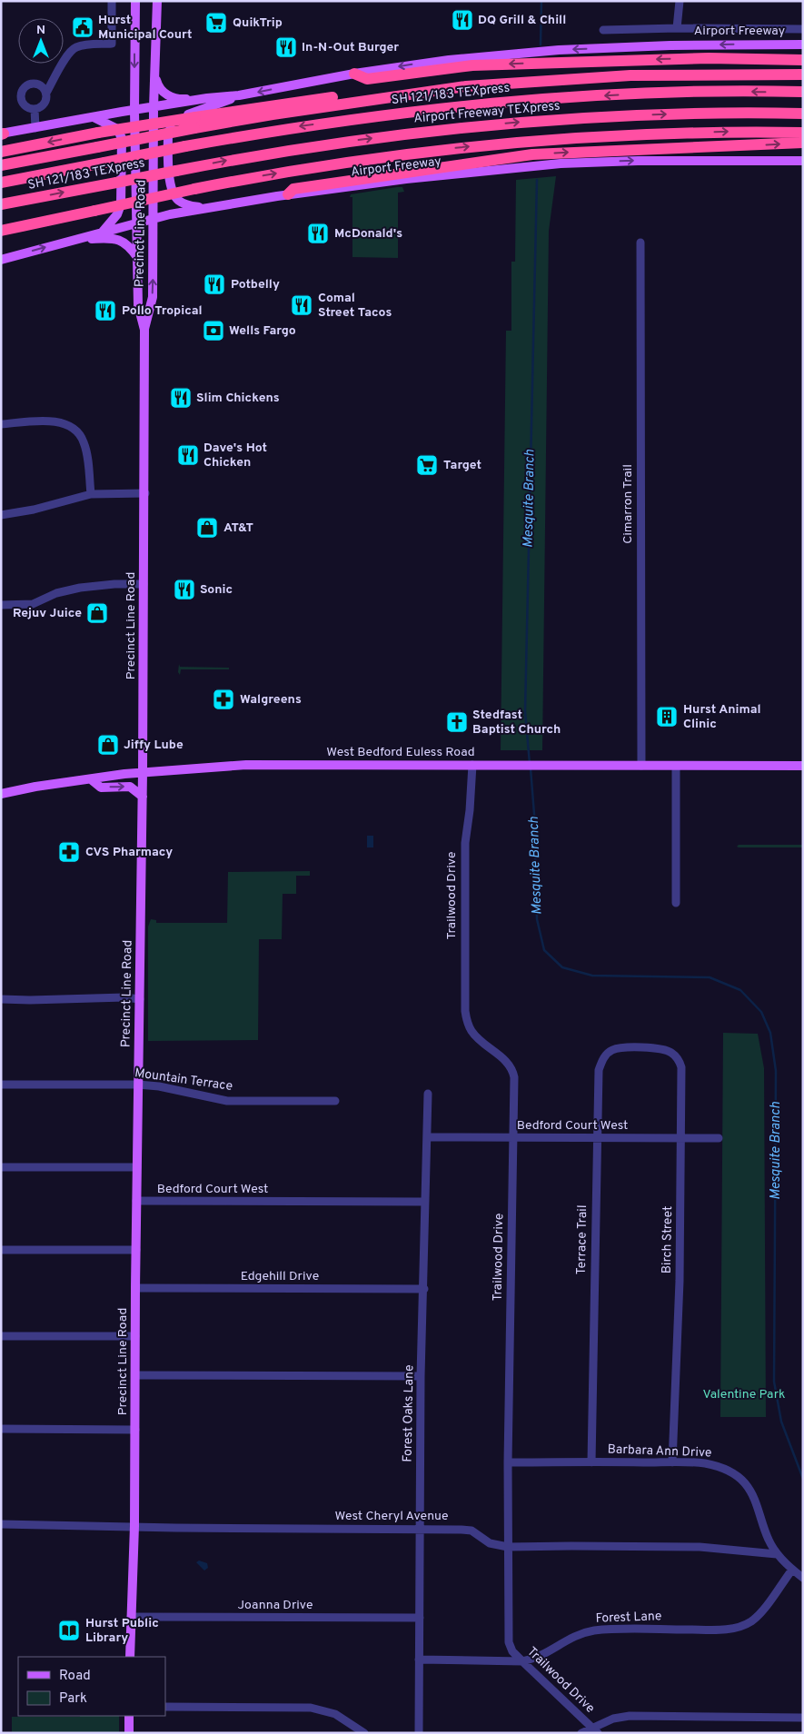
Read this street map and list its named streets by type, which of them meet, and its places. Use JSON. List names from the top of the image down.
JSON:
{
  "streets": {
    "highway": ["Airport Freeway", "SH 121/183 TEXpress", "Airport Freeway TEXpress"],
    "main road": ["Precinct Line Road", "West Bedford Euless Road"],
    "street": [
      "Cimarron Trail",
      "Trailwood Drive",
      "Mountain Terrace",
      "Bedford Court West",
      "Terrace Trail",
      "Birch Street",
      "Edgehill Drive",
      "Forest Oaks Lane",
      "Barbara Ann Drive",
      "West Cheryl Avenue",
      "Joanna Drive",
      "Forest Lane"
    ]
  },
  "crossings": [
    ["Airport Freeway", "Precinct Line Road"],
    ["SH 121/183 TEXpress", "Airport Freeway TEXpress"],
    ["Precinct Line Road", "West Bedford Euless Road"],
    ["Precinct Line Road", "Mountain Terrace"],
    ["Precinct Line Road", "Bedford Court West"],
    ["Precinct Line Road", "Edgehill Drive"],
    ["Precinct Line Road", "West Cheryl Avenue"],
    ["Precinct Line Road", "Joanna Drive"],
    ["Cimarron Trail", "West Bedford Euless Road"],
    ["West Bedford Euless Road", "Trailwood Drive"],
    ["Trailwood Drive", "Bedford Court West"],
    ["Trailwood Drive", "Barbara Ann Drive"],
    ["Trailwood Drive", "West Cheryl Avenue"],
    ["Trailwood Drive", "Forest Lane"],
    ["Bedford Court West", "Terrace Trail"],
    ["Bedford Court West", "Birch Street"],
    ["Bedford Court West", "Forest Oaks Lane"],
    ["Terrace Trail", "Birch Street"],
    ["Terrace Trail", "Barbara Ann Drive"],
    ["Birch Street", "Barbara Ann Drive"],
    ["Edgehill Drive", "Forest Oaks Lane"],
    ["Forest Oaks Lane", "West Cheryl Avenue"],
    ["Forest Oaks Lane", "Joanna Drive"],
    ["Forest Oaks Lane", "Forest Lane"],
    ["Barbara Ann Drive", "West Cheryl Avenue"],
    ["Barbara Ann Drive", "Forest Lane"]
  ],
  "water": ["Mesquite Branch"],
  "parks": ["Valentine Park"],
  "places": {
    "restaurant": [
      "DQ Grill & Chill",
      "In-N-Out Burger",
      "McDonald's",
      "Potbelly",
      "Comal Street Tacos",
      "Pollo Tropical",
      "Slim Chickens",
      "Dave's Hot Chicken",
      "Sonic"
    ],
    "supermarket": ["QuikTrip", "Target"],
    "public building": ["Hurst Municipal Court"],
    "bank": ["Wells Fargo"],
    "shop": ["AT&T", "Rejuv Juice", "Jiffy Lube"],
    "pharmacy": ["Walgreens", "CVS Pharmacy"],
    "building": ["Hurst Animal Clinic"],
    "church": ["Stedfast Baptist Church"],
    "library": ["Hurst Public Library"]
  },
  "legend": ["Road", "Park"],
  "north": "top"
}
